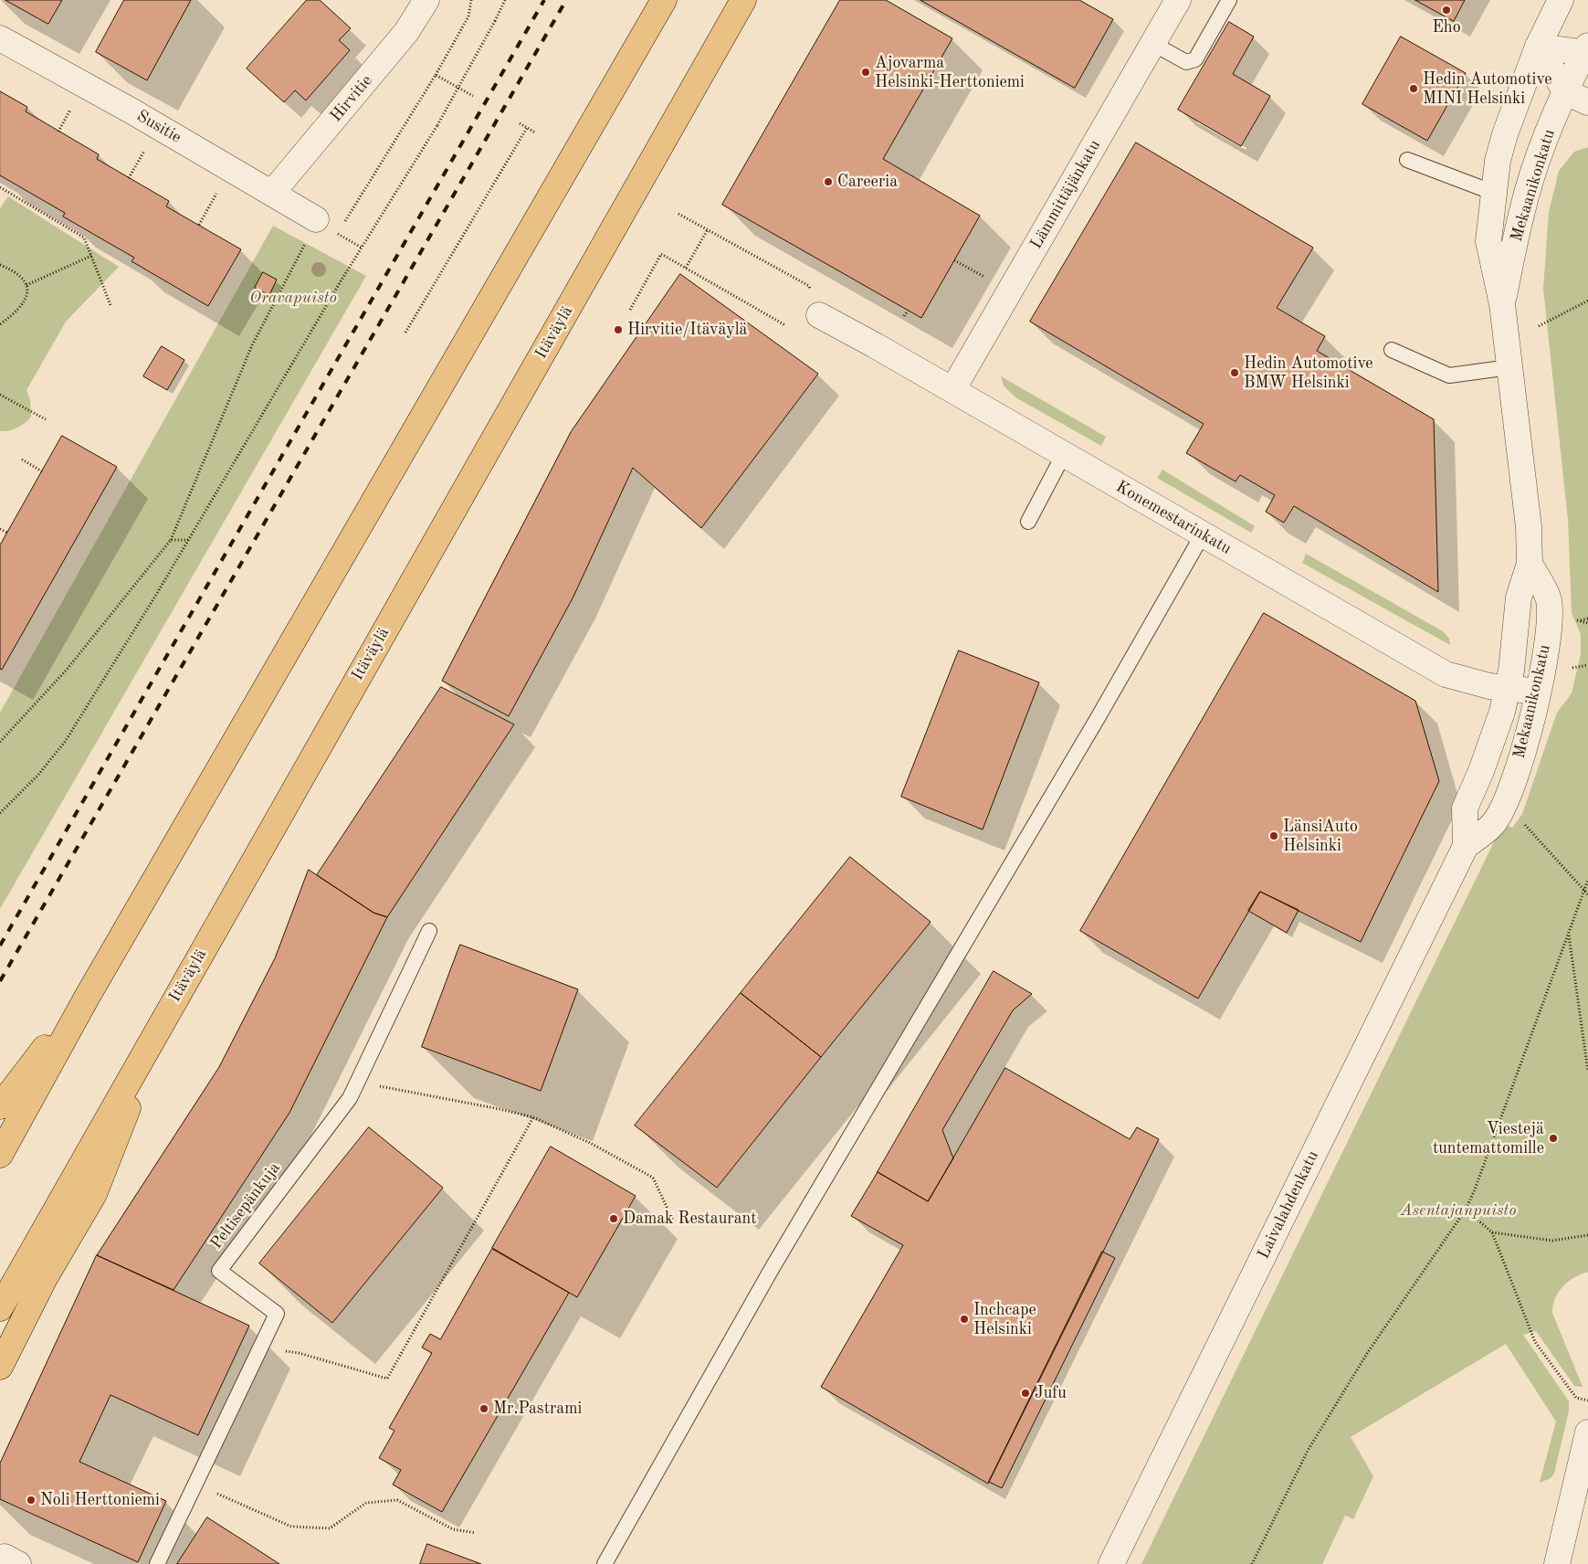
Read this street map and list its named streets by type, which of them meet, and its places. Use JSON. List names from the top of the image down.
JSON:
{
  "streets": {
    "highway": ["Itäväylä"],
    "street": [
      "Hirvitie",
      "Susitie",
      "Mekaanikonkatu",
      "Lämmittäjänkatu",
      "Konemestarinkatu",
      "Laivalahdenkatu"
    ],
    "lane": ["Peltisepänkuja"]
  },
  "crossings": [
    ["Hirvitie", "Susitie"],
    ["Mekaanikonkatu", "Konemestarinkatu"],
    ["Mekaanikonkatu", "Laivalahdenkatu"],
    ["Lämmittäjänkatu", "Konemestarinkatu"]
  ],
  "parks": ["Oravapuisto", "Asentajanpuisto"],
  "places": [
    "Eho",
    "Ajovarma Helsinki-Herttoniemi",
    "Hedin Automotive MINI Helsinki",
    "Careeria",
    "Hirvitie/Itäväylä",
    "Hedin Automotive BMW Helsinki",
    "LänsiAuto Helsinki",
    "Viestejä tuntemattomille",
    "Damak Restaurant",
    "Inchcape Helsinki",
    "Jufu",
    "Mr.Pastrami",
    "Noli Herttoniemi"
  ]
}
